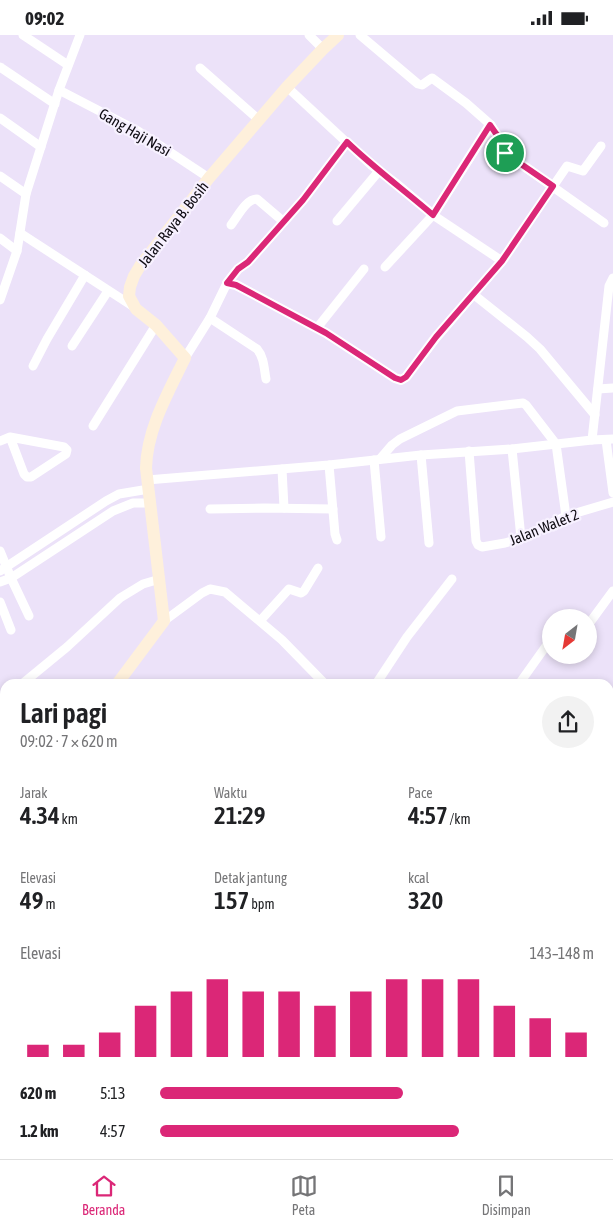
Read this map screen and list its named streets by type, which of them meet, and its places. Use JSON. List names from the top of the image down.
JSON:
{
  "streets": {
    "main road": ["Jalan Raya B. Bosih"],
    "street": ["Gang Haji Nasi", "Jalan Walet 2"]
  },
  "crossings": [
    ["Gang Haji Nasi", "Jalan Raya B. Bosih"]
  ],
  "north": "bottom left",
  "page": {
    "status": "09:02",
    "heading": ["Lari pagi", "09:02 · 7 × 620 m"],
    "stats": [
      ["Jarak", "4.34 km"],
      ["Waktu", "21:29"],
      ["Pace", "4:57 /km"],
      ["Elevasi", "49 m"],
      ["Detak jantung", "157 bpm"],
      ["kcal", "320"]
    ],
    "chart": ["Elevasi", "143–148 m"],
    "list": [
      {
        "name": "620 m",
        "note": "5:13"
      },
      {
        "name": "1.2 km",
        "note": "4:57"
      }
    ],
    "tabs": ["Beranda", "Peta", "Disimpan"]
  }
}
